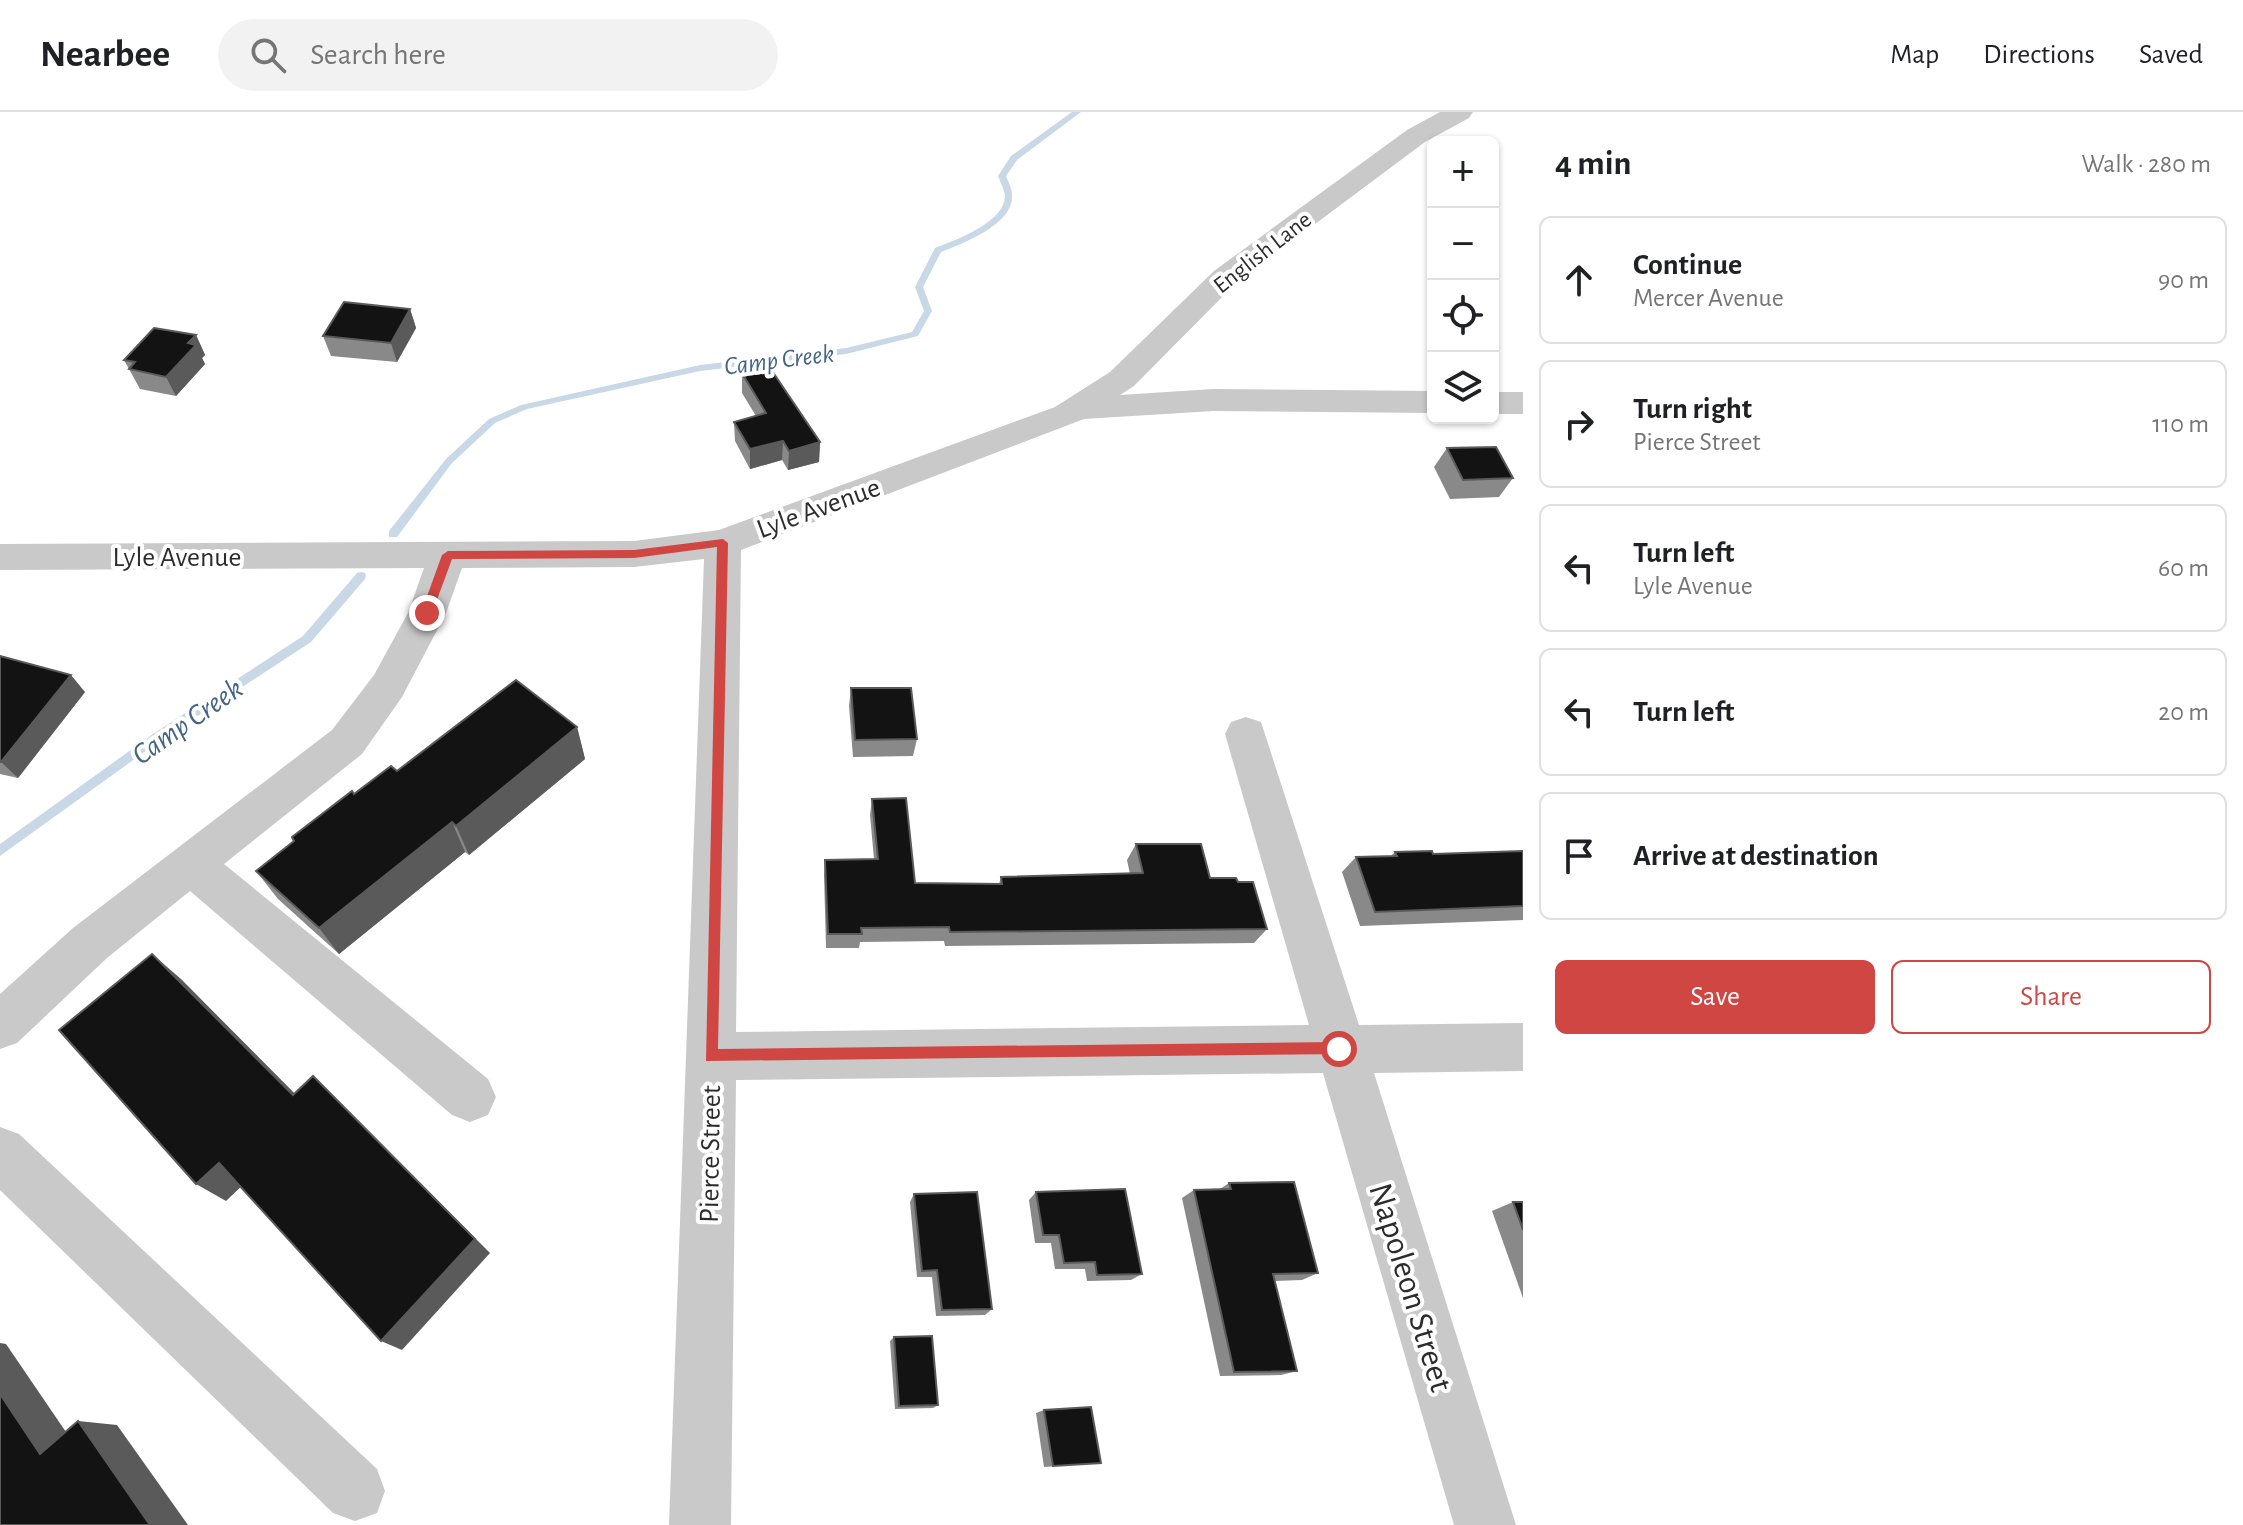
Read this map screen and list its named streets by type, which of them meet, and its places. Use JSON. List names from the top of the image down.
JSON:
{
  "streets": {
    "street": [
      "English Lane",
      "Lyle Avenue",
      "Pierce Street",
      "Napoleon Street"
    ]
  },
  "crossings": [
    ["English Lane", "Lyle Avenue"],
    ["Lyle Avenue", "Pierce Street"]
  ],
  "water": ["Camp Creek"],
  "page": {
    "header": "Nearbee",
    "search": "Search here",
    "nav": ["Map", "Directions", "Saved"],
    "heading": ["4 min", "Walk · 280 m"],
    "map_buttons": ["+", "−"],
    "list": [
      ["Continue", "Mercer Avenue", "90 m"],
      ["Turn right", "Pierce Street", "110 m"],
      ["Turn left", "Lyle Avenue", "60 m"],
      ["Turn left", "20 m"],
      "Arrive at destination"
    ],
    "buttons": ["Save", "Share"]
  }
}
